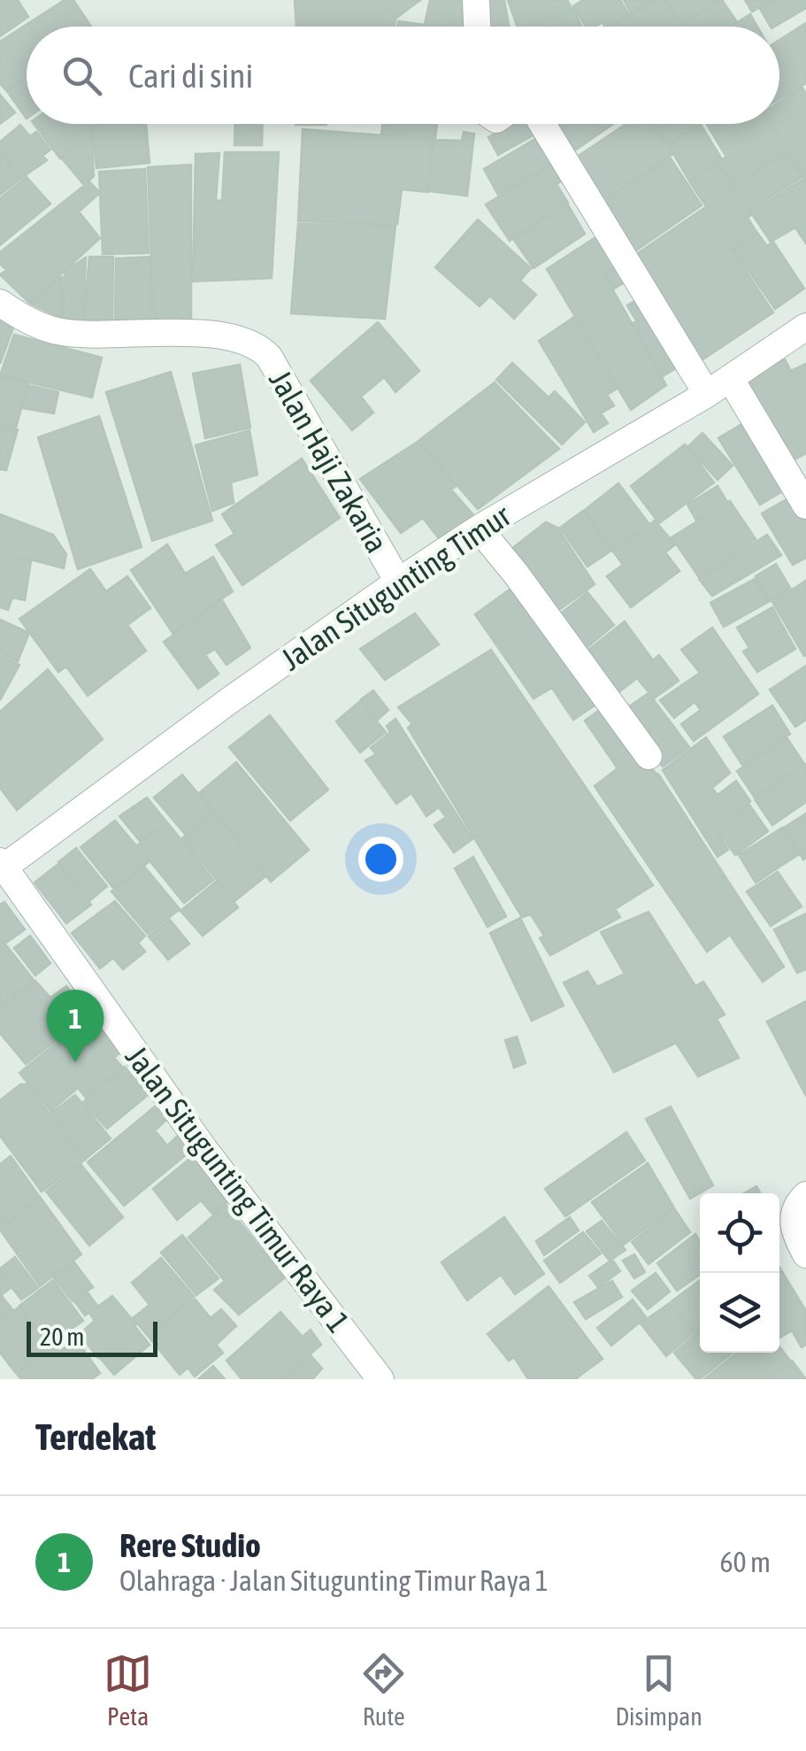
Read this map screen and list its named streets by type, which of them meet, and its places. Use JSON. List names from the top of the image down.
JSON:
{
  "streets": {
    "street": ["Jalan Haji Zakaria", "Jalan Situgunting Timur", "Jalan Situgunting Timur Raya 1"]
  },
  "crossings": [
    ["Jalan Haji Zakaria", "Jalan Situgunting Timur"],
    ["Jalan Situgunting Timur", "Jalan Situgunting Timur Raya 1"]
  ],
  "scale_bar": "20 m",
  "page": {
    "search": "Cari di sini",
    "pins": "1",
    "scale": "20 m",
    "heading": "Terdekat",
    "list": [
      {
        "mark": "1",
        "name": "Rere Studio",
        "note": "Olahraga · Jalan Situgunting Timur Raya 1",
        "value": "60 m"
      }
    ],
    "nav": ["Peta", "Rute", "Disimpan"]
  }
}
